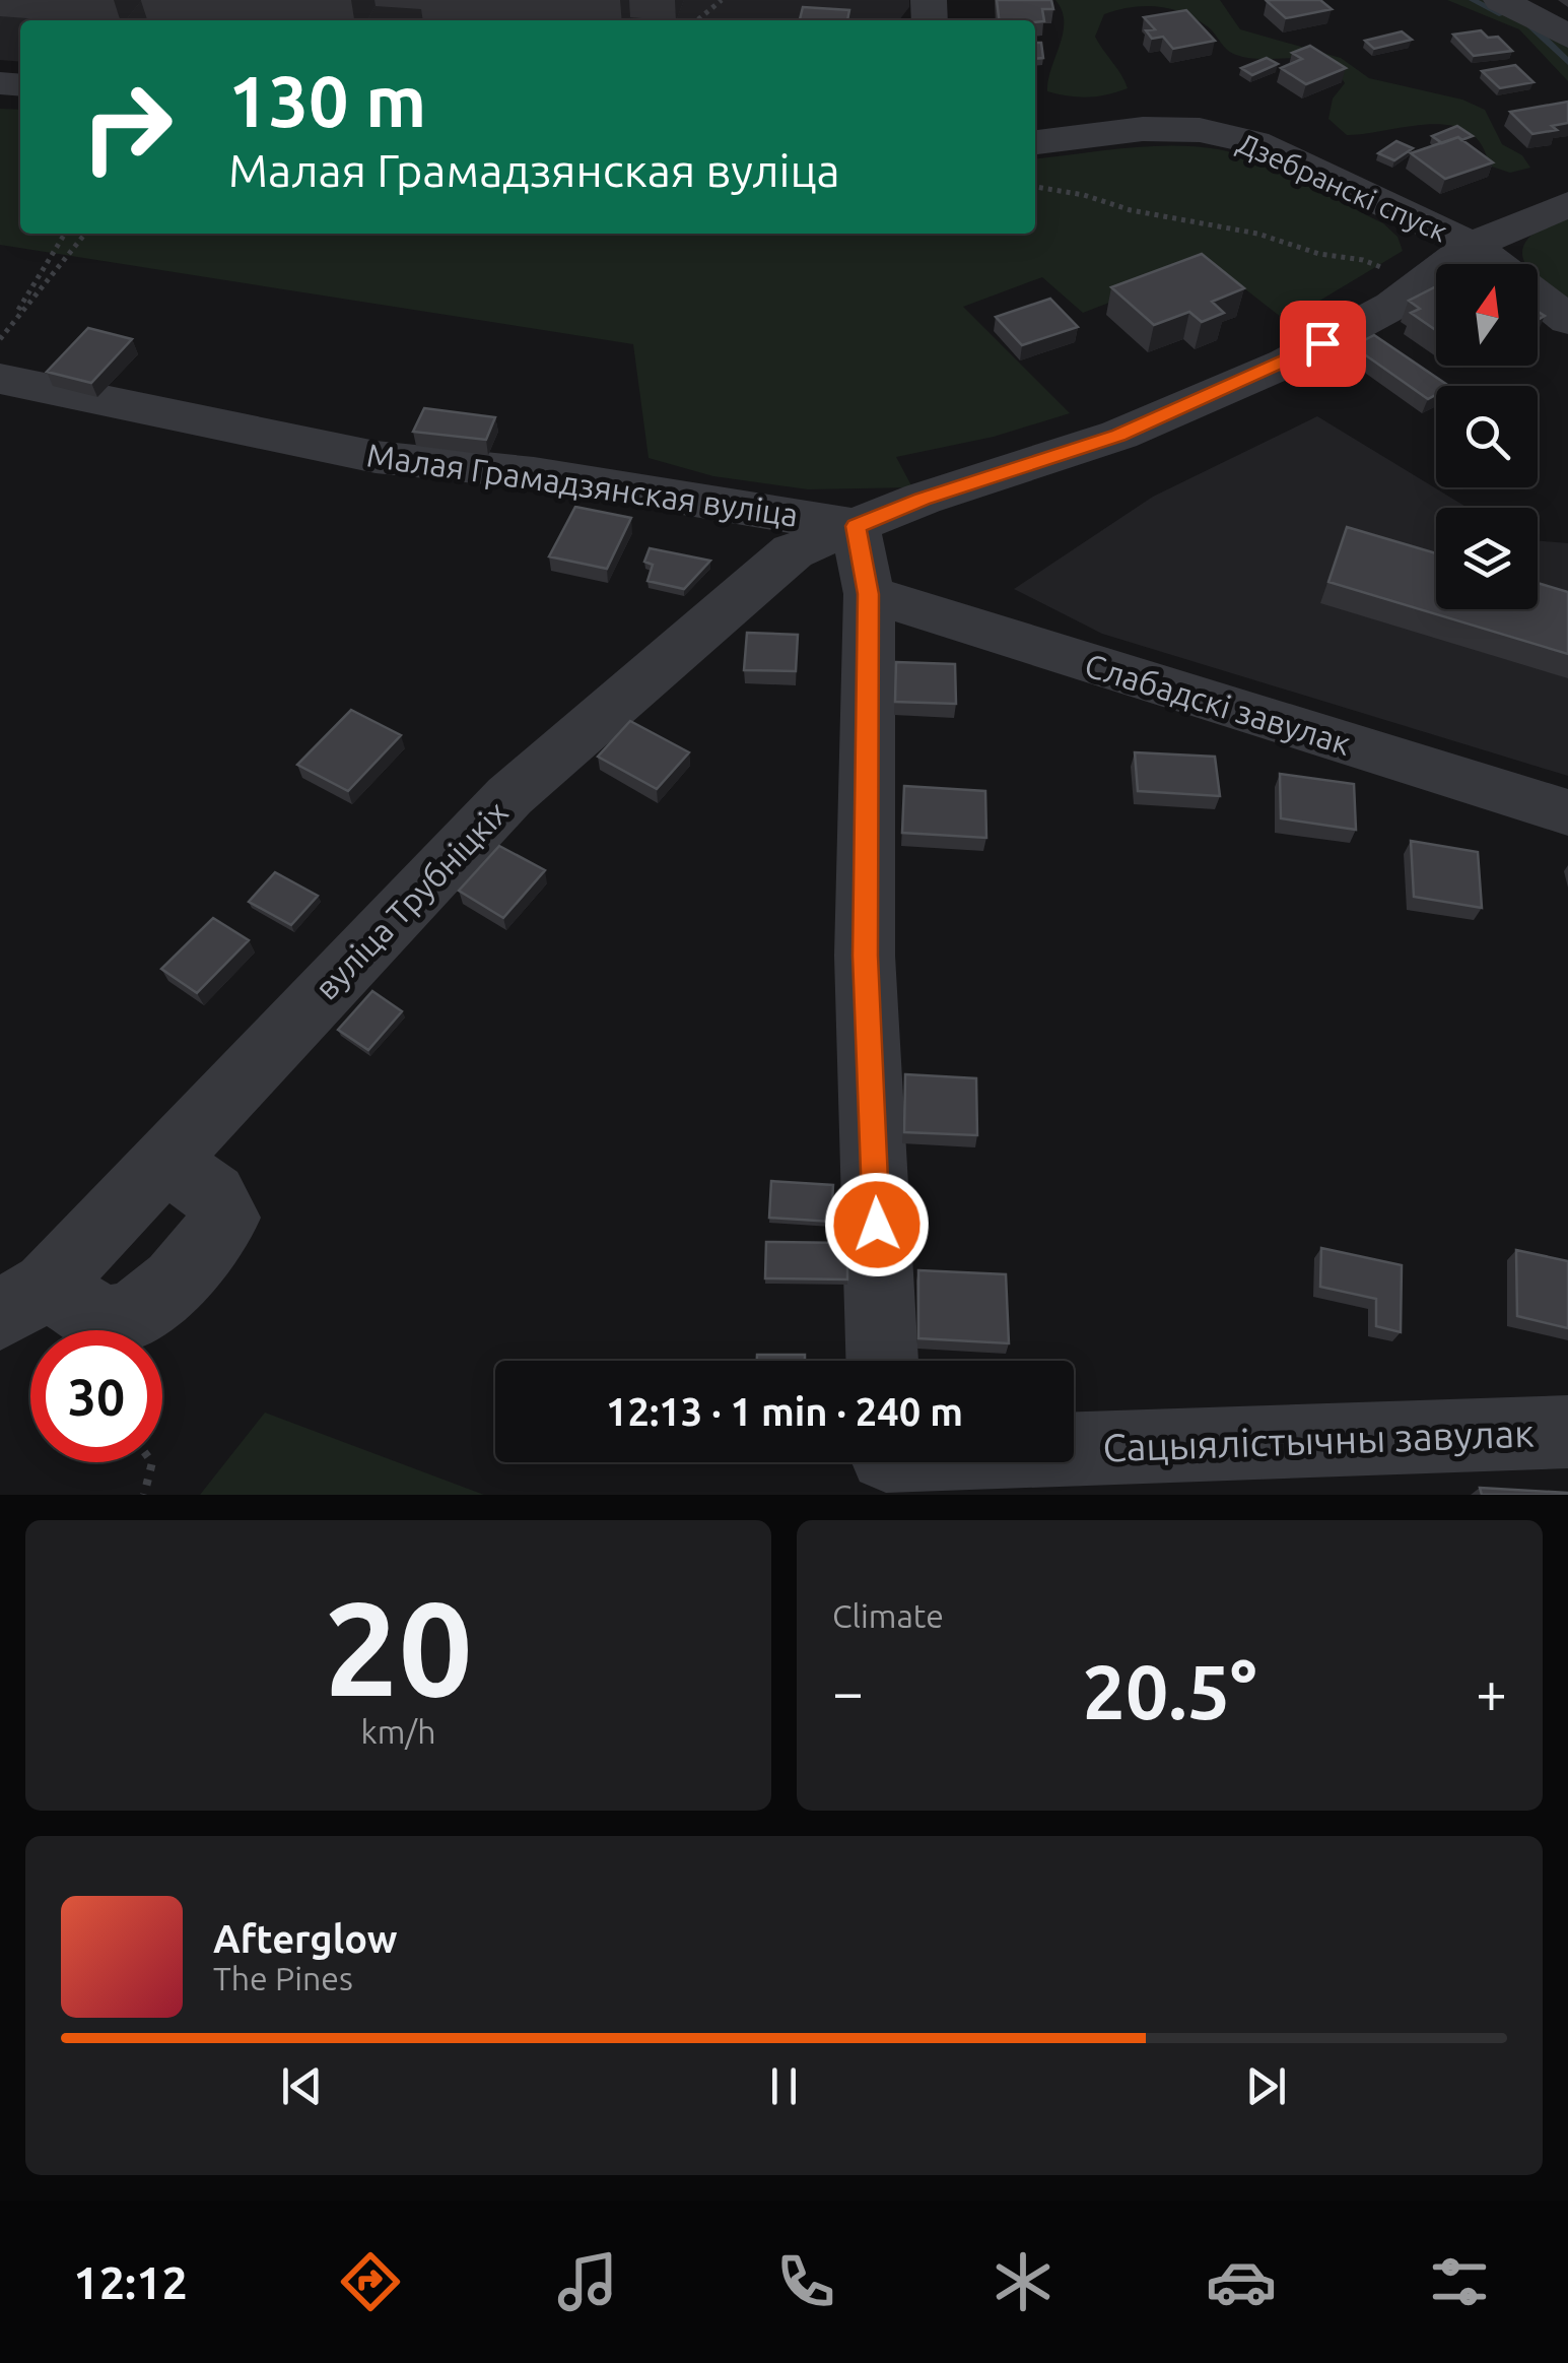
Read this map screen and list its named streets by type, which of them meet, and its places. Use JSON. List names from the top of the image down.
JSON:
{
  "streets": {
    "street": [
      "Дзебранскі спуск",
      "Малая Грамадзянская вуліца",
      "Слабадскі завулак",
      "вуліца Трубніцкіх",
      "Сацыялістычны завулак"
    ]
  },
  "crossings": [
    ["Малая Грамадзянская вуліца", "вуліца Трубніцкіх"]
  ],
  "north": "top",
  "page": {
    "turn": ["130 m", "Малая Грамадзянская вуліца"],
    "limit": "30",
    "trip": "12:13 · 1 min · 240 m",
    "tile": [
      ["20", "km/h"],
      "Climate"
    ],
    "heat": ["−", "20.5°", "+"],
    "song": ["Afterglow", "The Pines"],
    "tabs": "12:12"
  }
}
